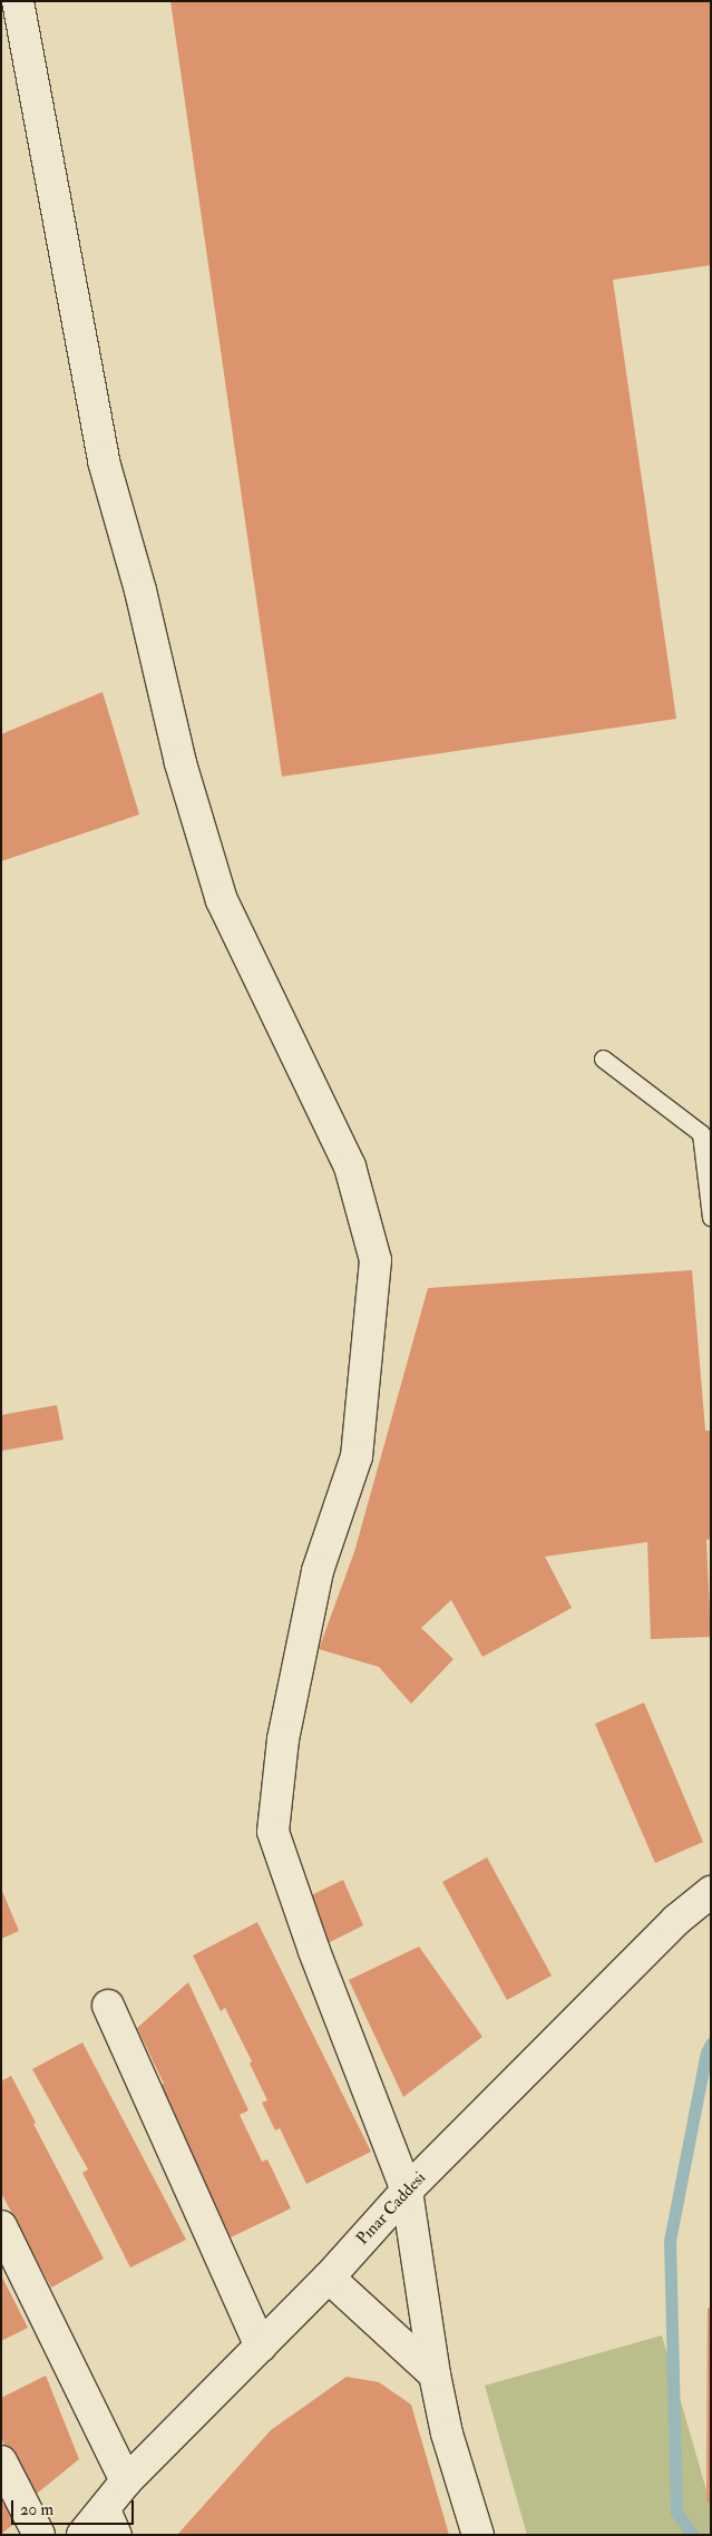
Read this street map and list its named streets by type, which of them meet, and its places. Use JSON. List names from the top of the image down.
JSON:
{
  "streets": {
    "street": ["Pınar Caddesi"]
  },
  "scale_bar": "20 m"
}
